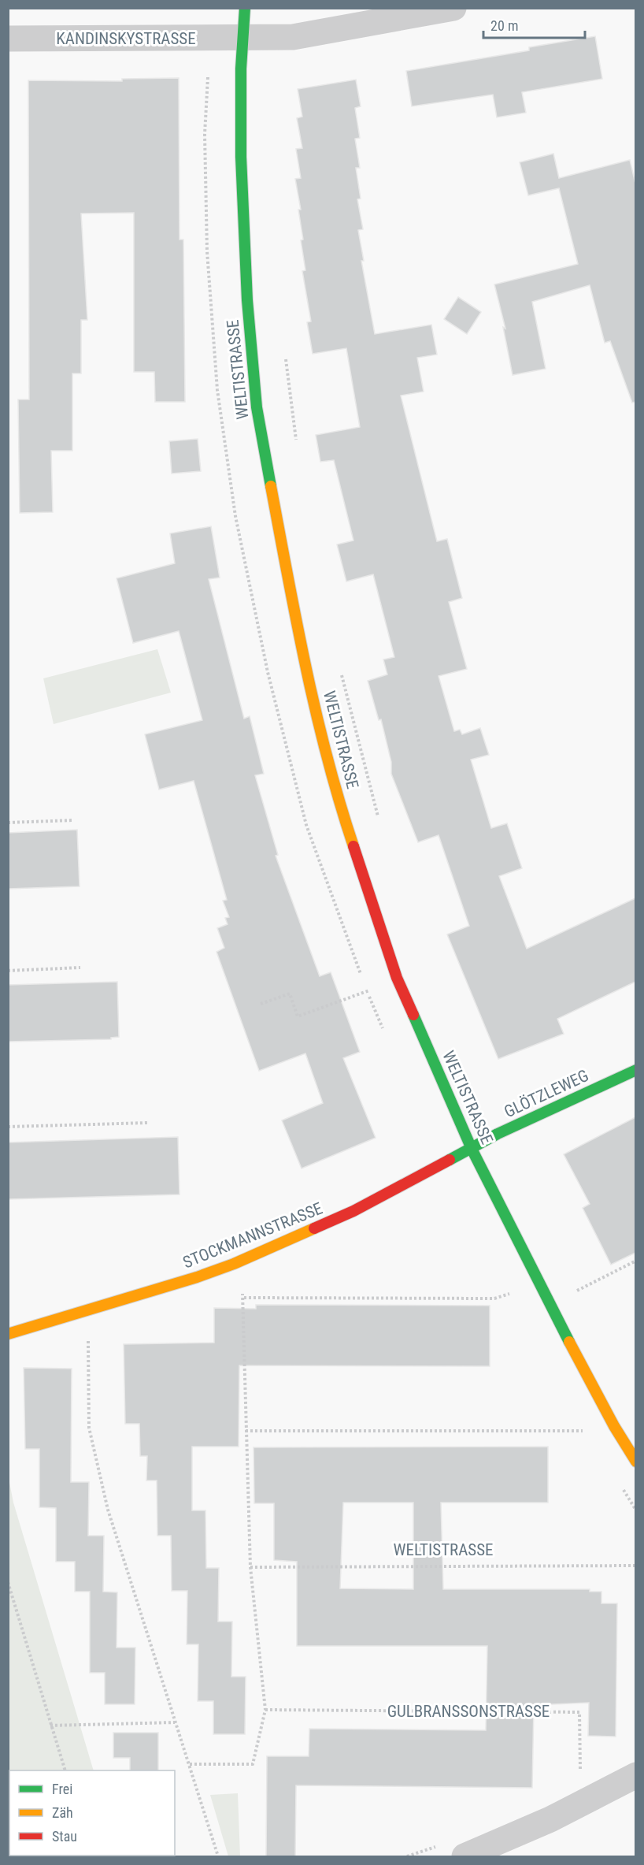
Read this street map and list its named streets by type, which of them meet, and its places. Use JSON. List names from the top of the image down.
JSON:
{
  "streets": {
    "street": [
      "KANDINSKYSTRASSE",
      "WELTISTRASSE",
      "GLÖTZLEWEG",
      "STOCKMANNSTRASSE"
    ],
    "path": ["GULBRANSSONSTRASSE"]
  },
  "crossings": [
    ["KANDINSKYSTRASSE", "WELTISTRASSE"],
    ["WELTISTRASSE", "GLÖTZLEWEG"],
    ["WELTISTRASSE", "STOCKMANNSTRASSE"],
    ["GLÖTZLEWEG", "STOCKMANNSTRASSE"]
  ],
  "legend": ["Frei", "Zäh", "Stau"],
  "scale_bar": "20 m"
}
